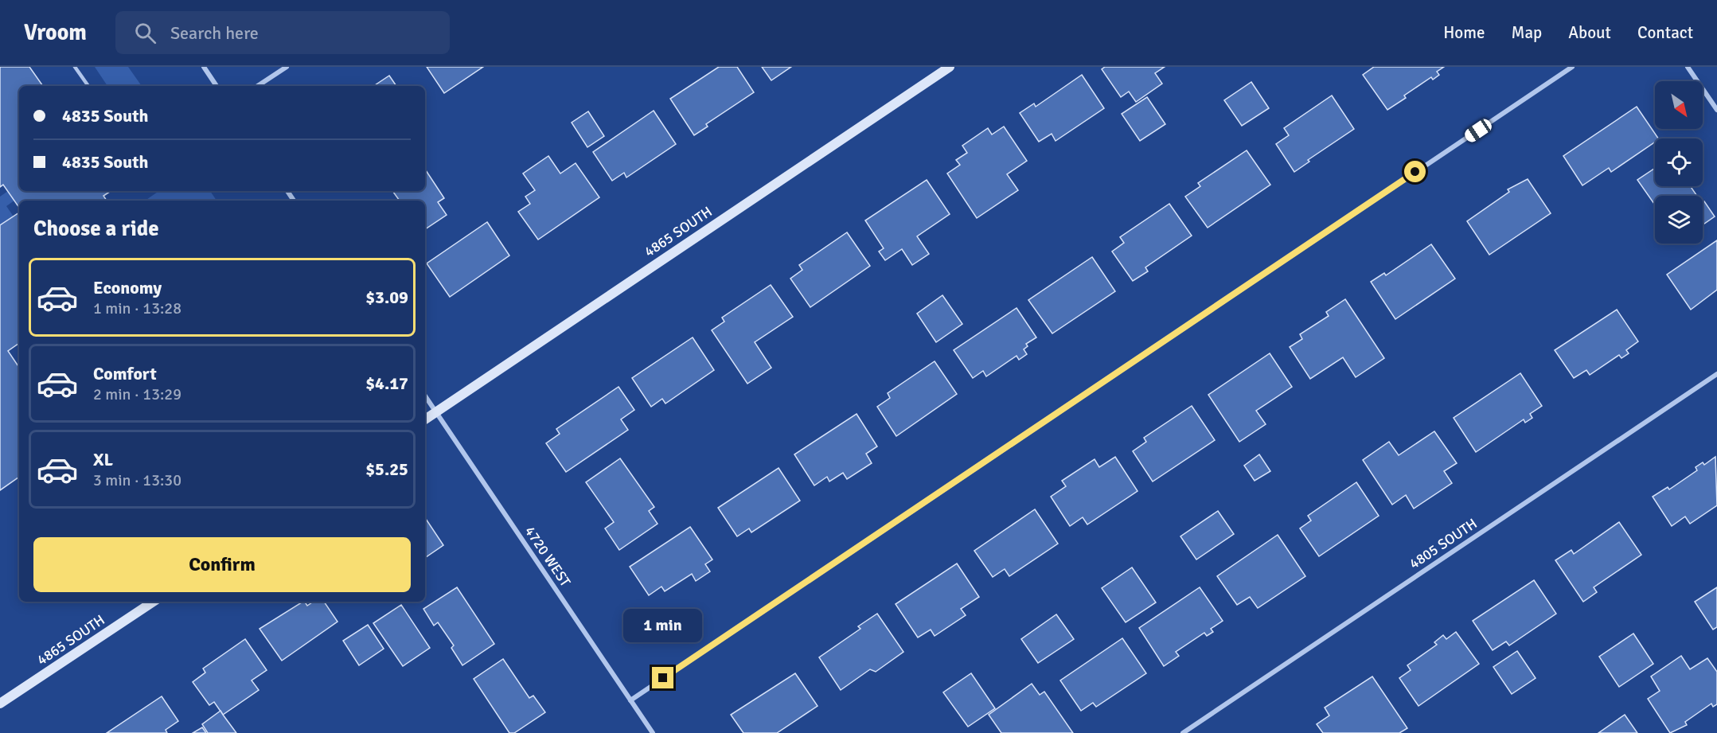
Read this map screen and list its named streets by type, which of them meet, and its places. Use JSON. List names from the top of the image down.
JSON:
{
  "streets": {
    "street": ["4865 SOUTH", "4805 SOUTH", "4720 WEST"]
  },
  "crossings": [
    ["4865 SOUTH", "4720 WEST"]
  ],
  "north": "bottom right",
  "page": {
    "header": "Vroom",
    "search": "Search here",
    "nav": [
      "Home",
      "Map",
      "About",
      "Contact"
    ],
    "banner": ["4835 South", "4835 South"],
    "heading": "Choose a ride",
    "list": [
      {
        "name": "Economy",
        "note": "1 min · 13:28",
        "value": "$3.09"
      },
      {
        "name": "Comfort",
        "note": "2 min · 13:29",
        "value": "$4.17"
      },
      {
        "name": "XL",
        "note": "3 min · 13:30",
        "value": "$5.25"
      }
    ],
    "buttons": "Confirm",
    "bubble": "1 min"
  }
}
